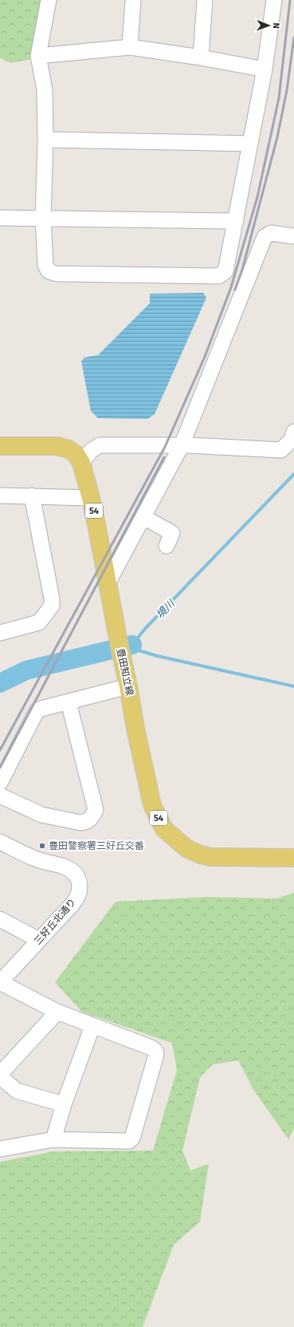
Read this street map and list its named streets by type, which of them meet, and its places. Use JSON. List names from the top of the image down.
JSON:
{
  "streets": {
    "main road": ["54", "豊田知立線"],
    "street": ["三好丘北通り"]
  },
  "water": ["境川"],
  "places": ["豊田警察署三好丘交番"],
  "north": "right"
}
